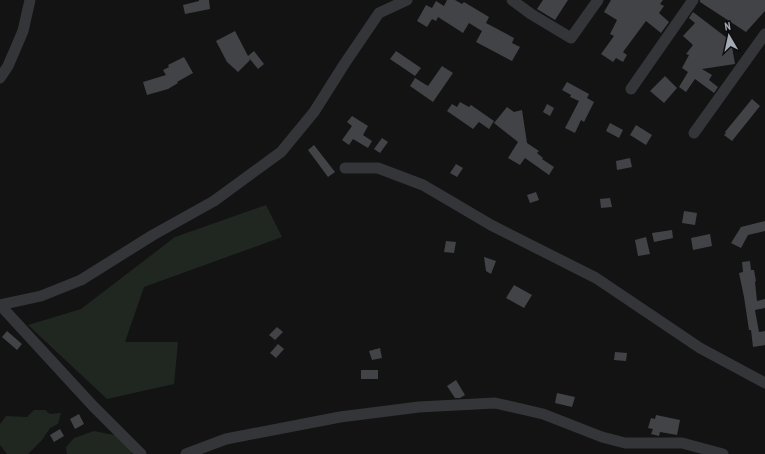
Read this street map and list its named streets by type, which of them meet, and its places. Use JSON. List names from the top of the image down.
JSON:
{
  "north": "top"
}
